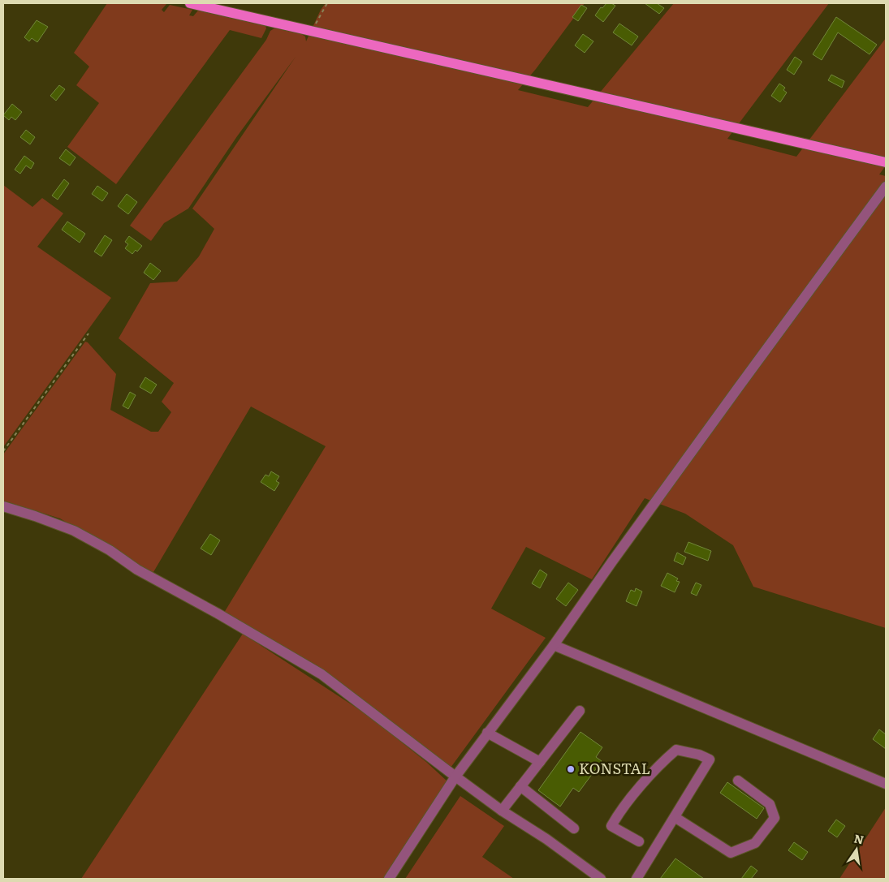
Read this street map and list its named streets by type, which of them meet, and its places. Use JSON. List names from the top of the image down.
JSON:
{
  "places": ["KONSTAL"],
  "north": "top"
}
